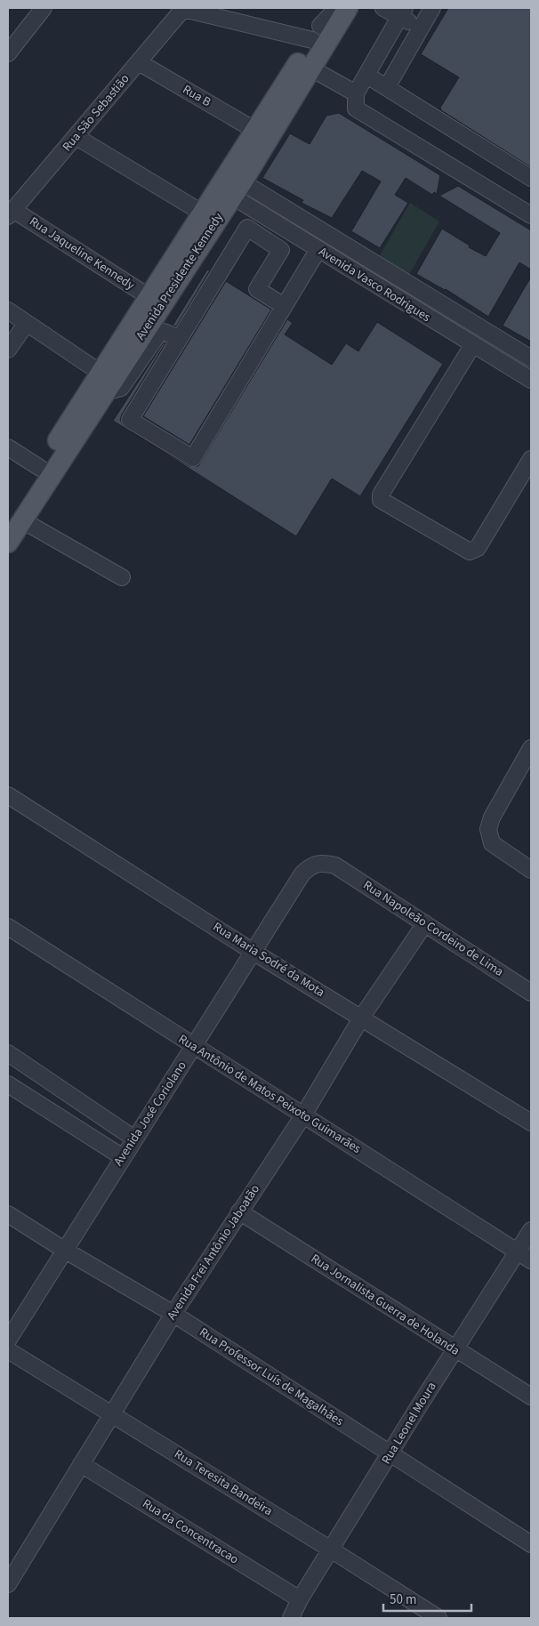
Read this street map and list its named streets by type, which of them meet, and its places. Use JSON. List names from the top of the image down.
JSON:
{
  "streets": {
    "main road": ["Avenida Presidente Kennedy"],
    "street": [
      "Rua B",
      "Rua São Sebastião",
      "Rua Jaqueline Kennedy",
      "Avenida Vasco Rodrigues",
      "Rua Napoleão Cordeiro de Lima",
      "Rua Maria Sodré da Mota",
      "Rua Antônio de Matos Peixoto Guimarães",
      "Avenida José Coriolano",
      "Avenida Frei Antônio Jaboatão",
      "Rua Jornalista Guerra de Holanda",
      "Rua Professor Luís de Magalhães",
      "Rua Leonel Moura",
      "Rua Teresita Bandeira",
      "Rua da Concentracao"
    ]
  },
  "crossings": [
    ["Rua B", "Rua São Sebastião"],
    ["Rua B", "Avenida Presidente Kennedy"],
    ["Rua São Sebastião", "Rua Jaqueline Kennedy"],
    ["Rua Jaqueline Kennedy", "Avenida Presidente Kennedy"],
    ["Avenida Presidente Kennedy", "Avenida Vasco Rodrigues"],
    ["Rua Napoleão Cordeiro de Lima", "Avenida José Coriolano"],
    ["Rua Napoleão Cordeiro de Lima", "Avenida Frei Antônio Jaboatão"],
    ["Rua Maria Sodré da Mota", "Avenida José Coriolano"],
    ["Rua Maria Sodré da Mota", "Avenida Frei Antônio Jaboatão"],
    ["Rua Antônio de Matos Peixoto Guimarães", "Avenida José Coriolano"],
    ["Rua Antônio de Matos Peixoto Guimarães", "Avenida Frei Antônio Jaboatão"],
    ["Rua Antônio de Matos Peixoto Guimarães", "Rua Leonel Moura"],
    ["Avenida José Coriolano", "Rua Professor Luís de Magalhães"],
    ["Avenida Frei Antônio Jaboatão", "Rua Jornalista Guerra de Holanda"],
    ["Avenida Frei Antônio Jaboatão", "Rua Professor Luís de Magalhães"],
    ["Avenida Frei Antônio Jaboatão", "Rua Teresita Bandeira"],
    ["Avenida Frei Antônio Jaboatão", "Rua da Concentracao"],
    ["Rua Jornalista Guerra de Holanda", "Rua Leonel Moura"],
    ["Rua Professor Luís de Magalhães", "Rua Leonel Moura"],
    ["Rua Leonel Moura", "Rua Teresita Bandeira"],
    ["Rua Leonel Moura", "Rua da Concentracao"]
  ],
  "scale_bar": "50 m"
}
